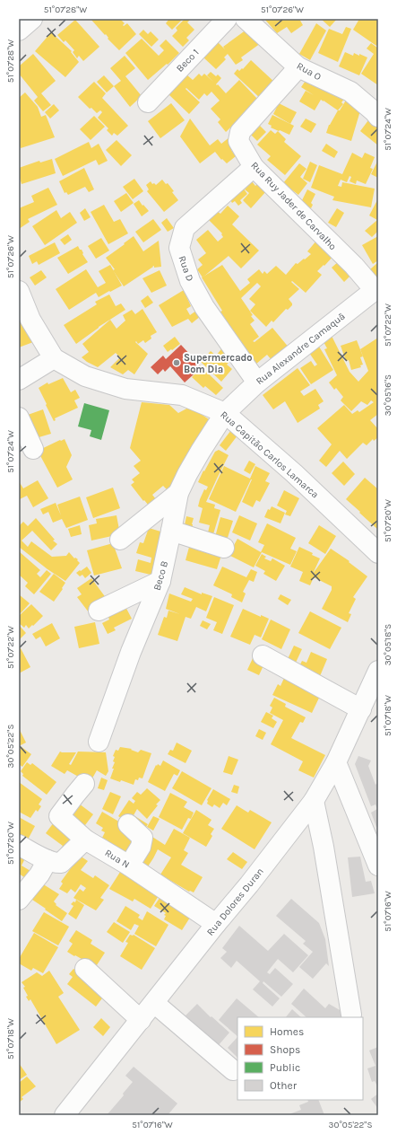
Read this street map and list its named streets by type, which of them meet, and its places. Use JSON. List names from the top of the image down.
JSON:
{
  "streets": {
    "street": [
      "Beco 1",
      "Rua O",
      "Rua Ruy Jader de Carvalho",
      "Rua D",
      "Rua Alexandre Camaquã",
      "Rua Capitão Carlos Lamarca",
      "Beco B",
      "Rua N",
      "Rua Dolores Duran"
    ]
  },
  "crossings": [
    ["Rua O", "Rua Ruy Jader de Carvalho"],
    ["Rua Ruy Jader de Carvalho", "Rua D"],
    ["Rua Ruy Jader de Carvalho", "Rua Alexandre Camaquã"],
    ["Rua D", "Rua Alexandre Camaquã"],
    ["Rua Alexandre Camaquã", "Rua Capitão Carlos Lamarca"],
    ["Rua Alexandre Camaquã", "Beco B"],
    ["Rua Capitão Carlos Lamarca", "Beco B"],
    ["Rua N", "Rua Dolores Duran"]
  ],
  "places": ["Supermercado Bom Dia"],
  "legend": [
    "Homes",
    "Shops",
    "Public",
    "Other"
  ],
  "coordinates": [
    "51°07'28\"W",
    "51°07'26\"W",
    "51°07'24\"W",
    "51°07'22\"W",
    "30°05'16\"S",
    "51°07'20\"W",
    "30°05'18\"S",
    "51°07'18\"W",
    "30°05'22\"S",
    "51°07'16\"W"
  ]
}
